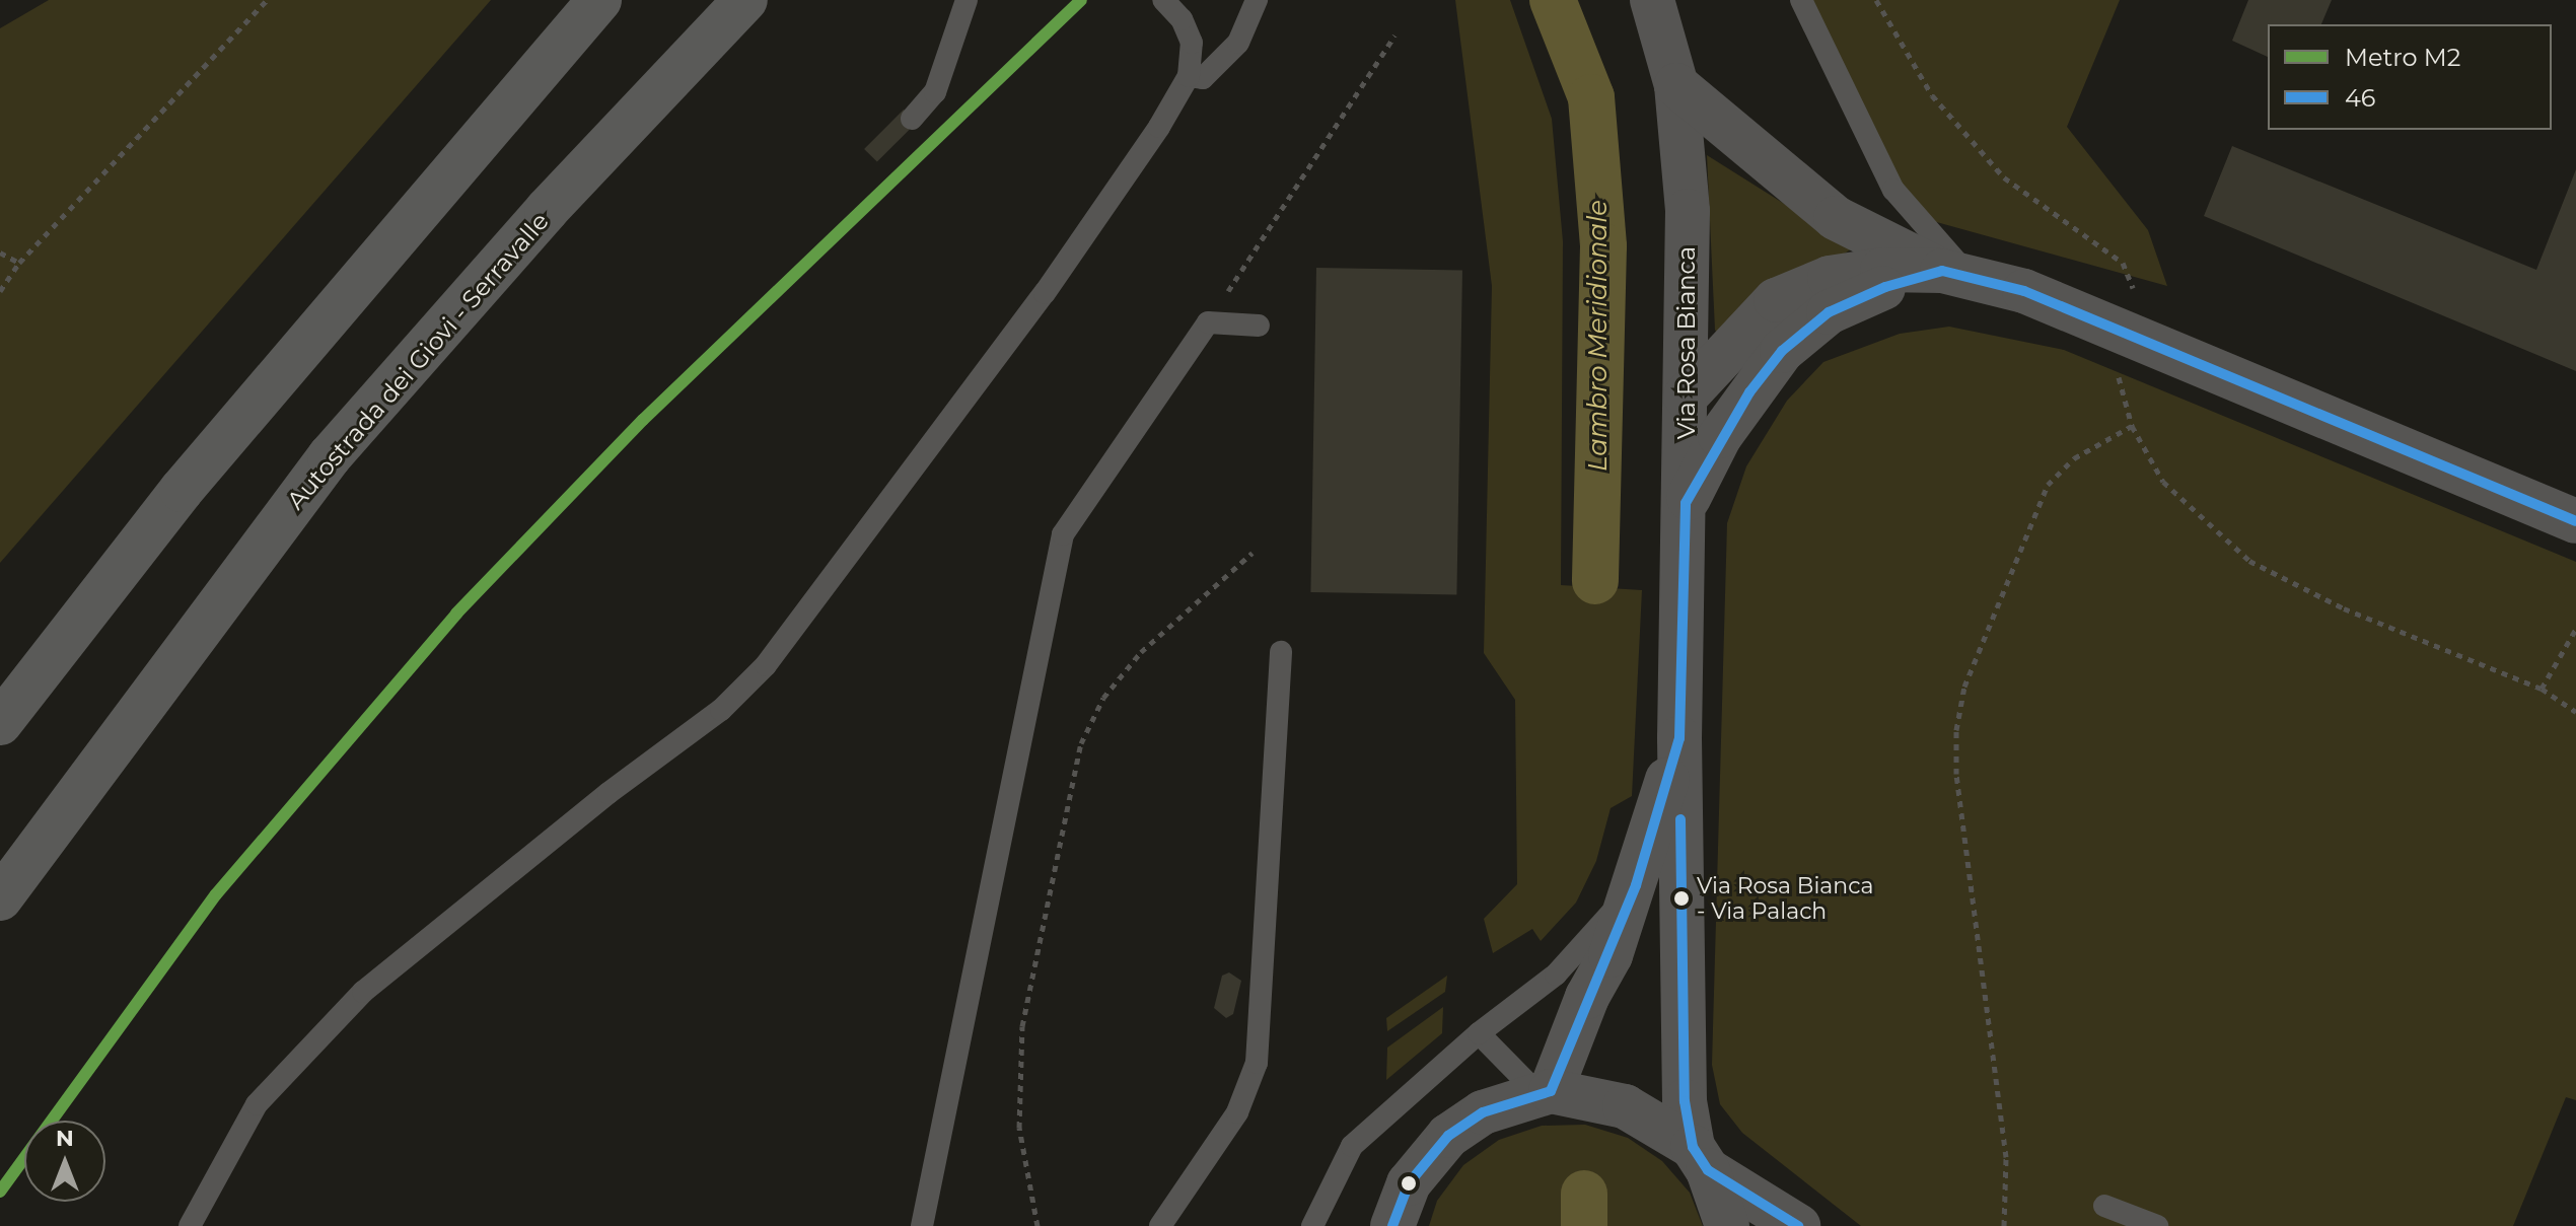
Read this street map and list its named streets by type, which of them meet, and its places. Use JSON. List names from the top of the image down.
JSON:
{
  "streets": {
    "highway": ["Autostrada dei Giovi - Serravalle"],
    "street": ["Via Rosa Bianca"]
  },
  "water": ["Lambro Meridionale"],
  "places": ["Via Rosa Bianca - Via Palach"],
  "lines": ["metro line M2", "transit line 46"],
  "legend": ["Metro M2", "46"],
  "north": "top"
}
